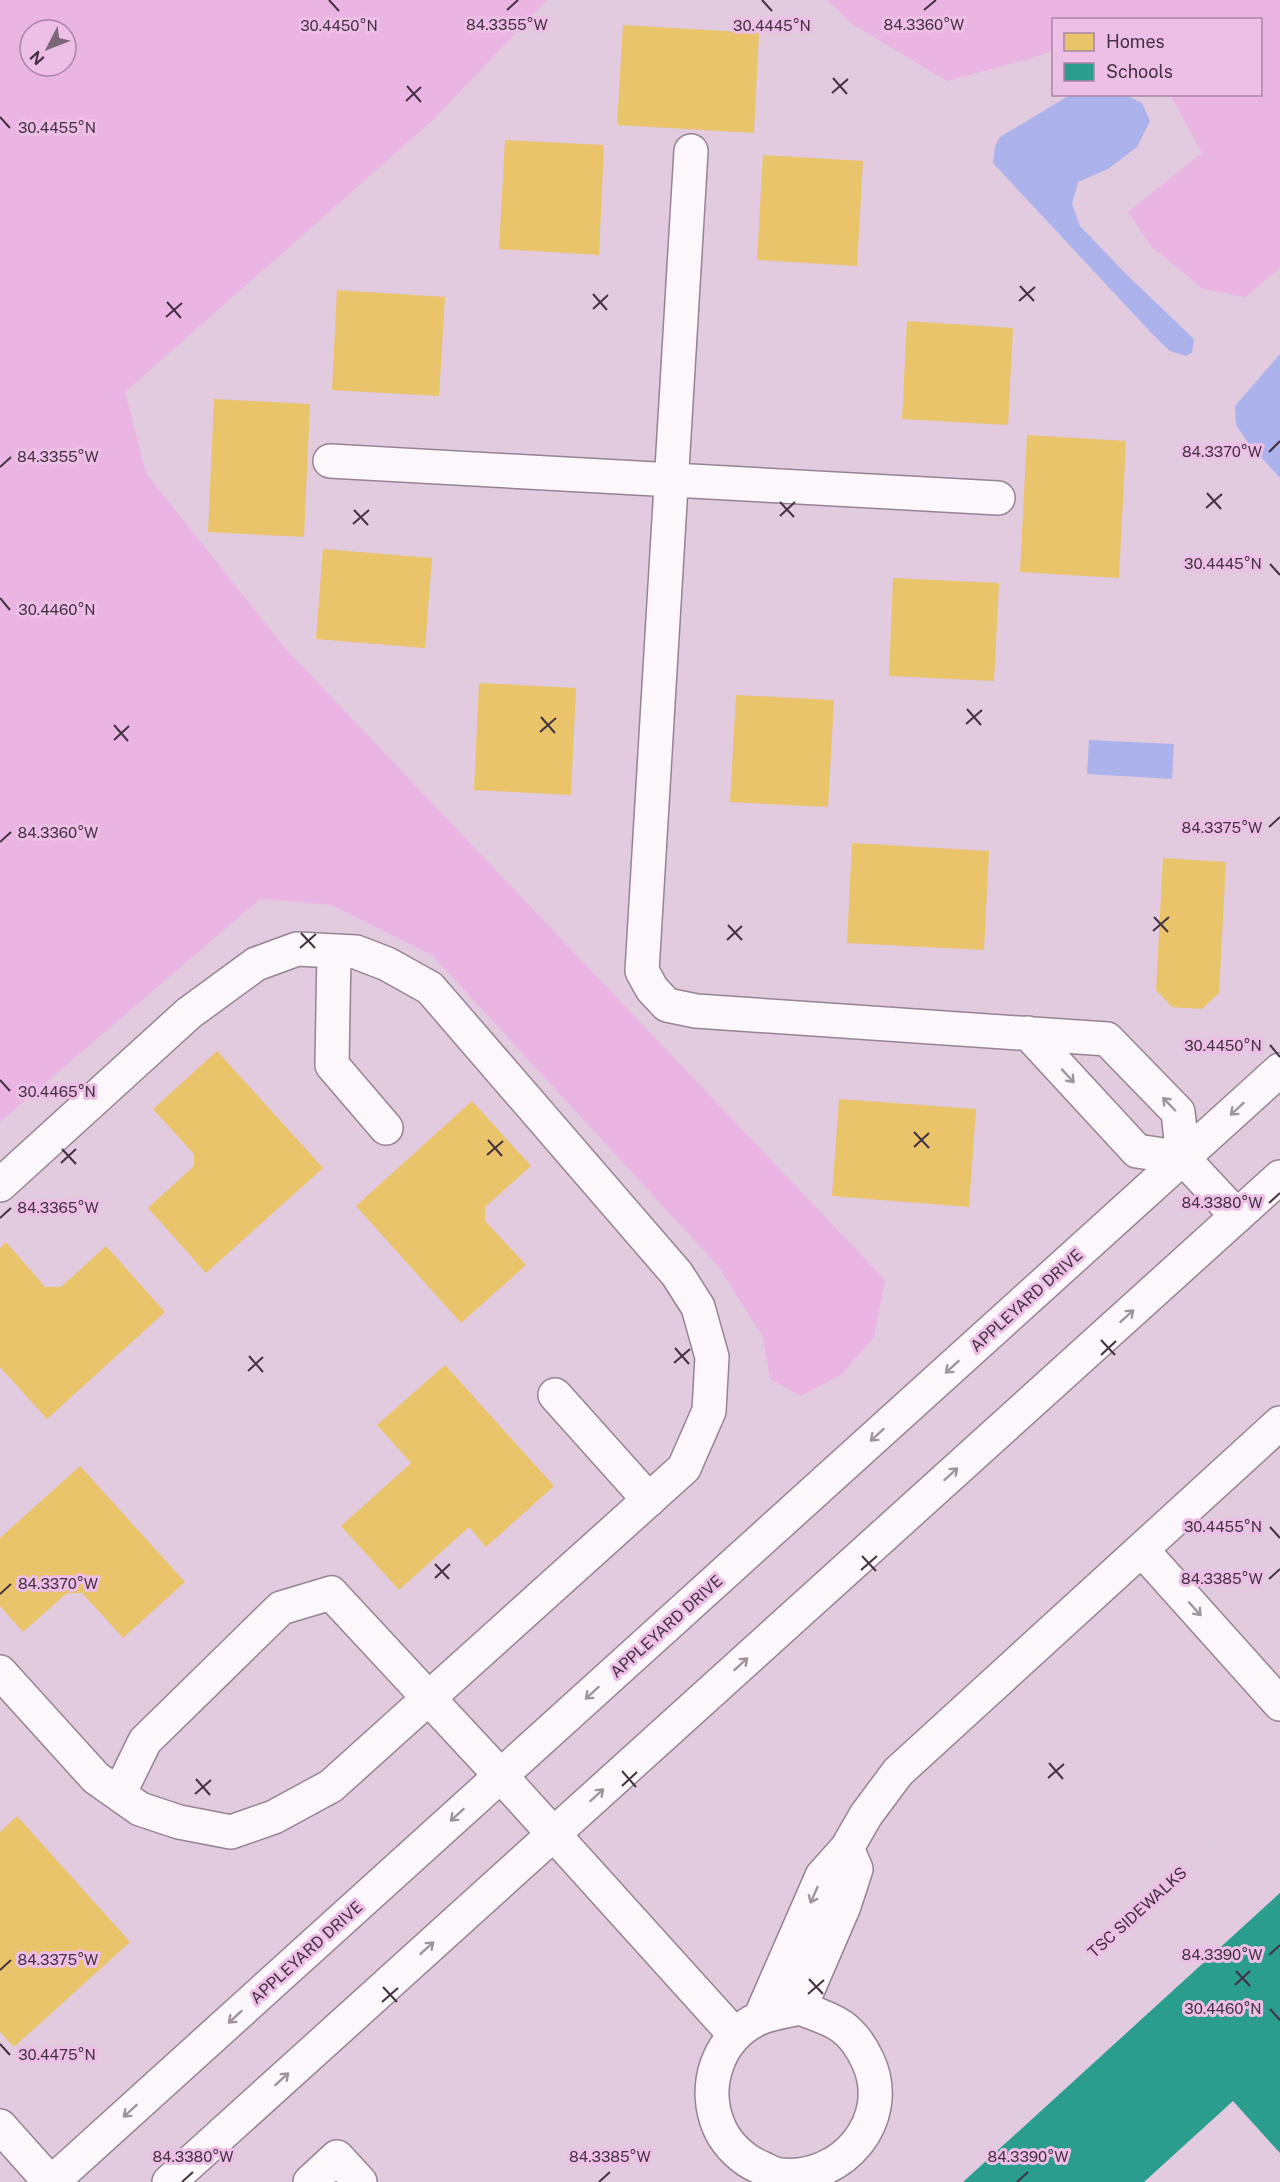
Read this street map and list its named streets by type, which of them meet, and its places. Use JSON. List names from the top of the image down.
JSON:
{
  "streets": {
    "main road": ["APPLEYARD DRIVE"],
    "path": ["TSC SIDEWALKS"]
  },
  "legend": ["Homes", "Schools"],
  "north": "bottom left",
  "coordinates": [
    "84.3355°W",
    "84.3360°W",
    "30.4450°N",
    "30.4445°N",
    "30.4455°N",
    "84.3370°W",
    "30.4460°N",
    "84.3375°W",
    "30.4465°N",
    "84.3380°W",
    "84.3365°W",
    "84.3385°W",
    "84.3390°W",
    "30.4475°N"
  ]
}
